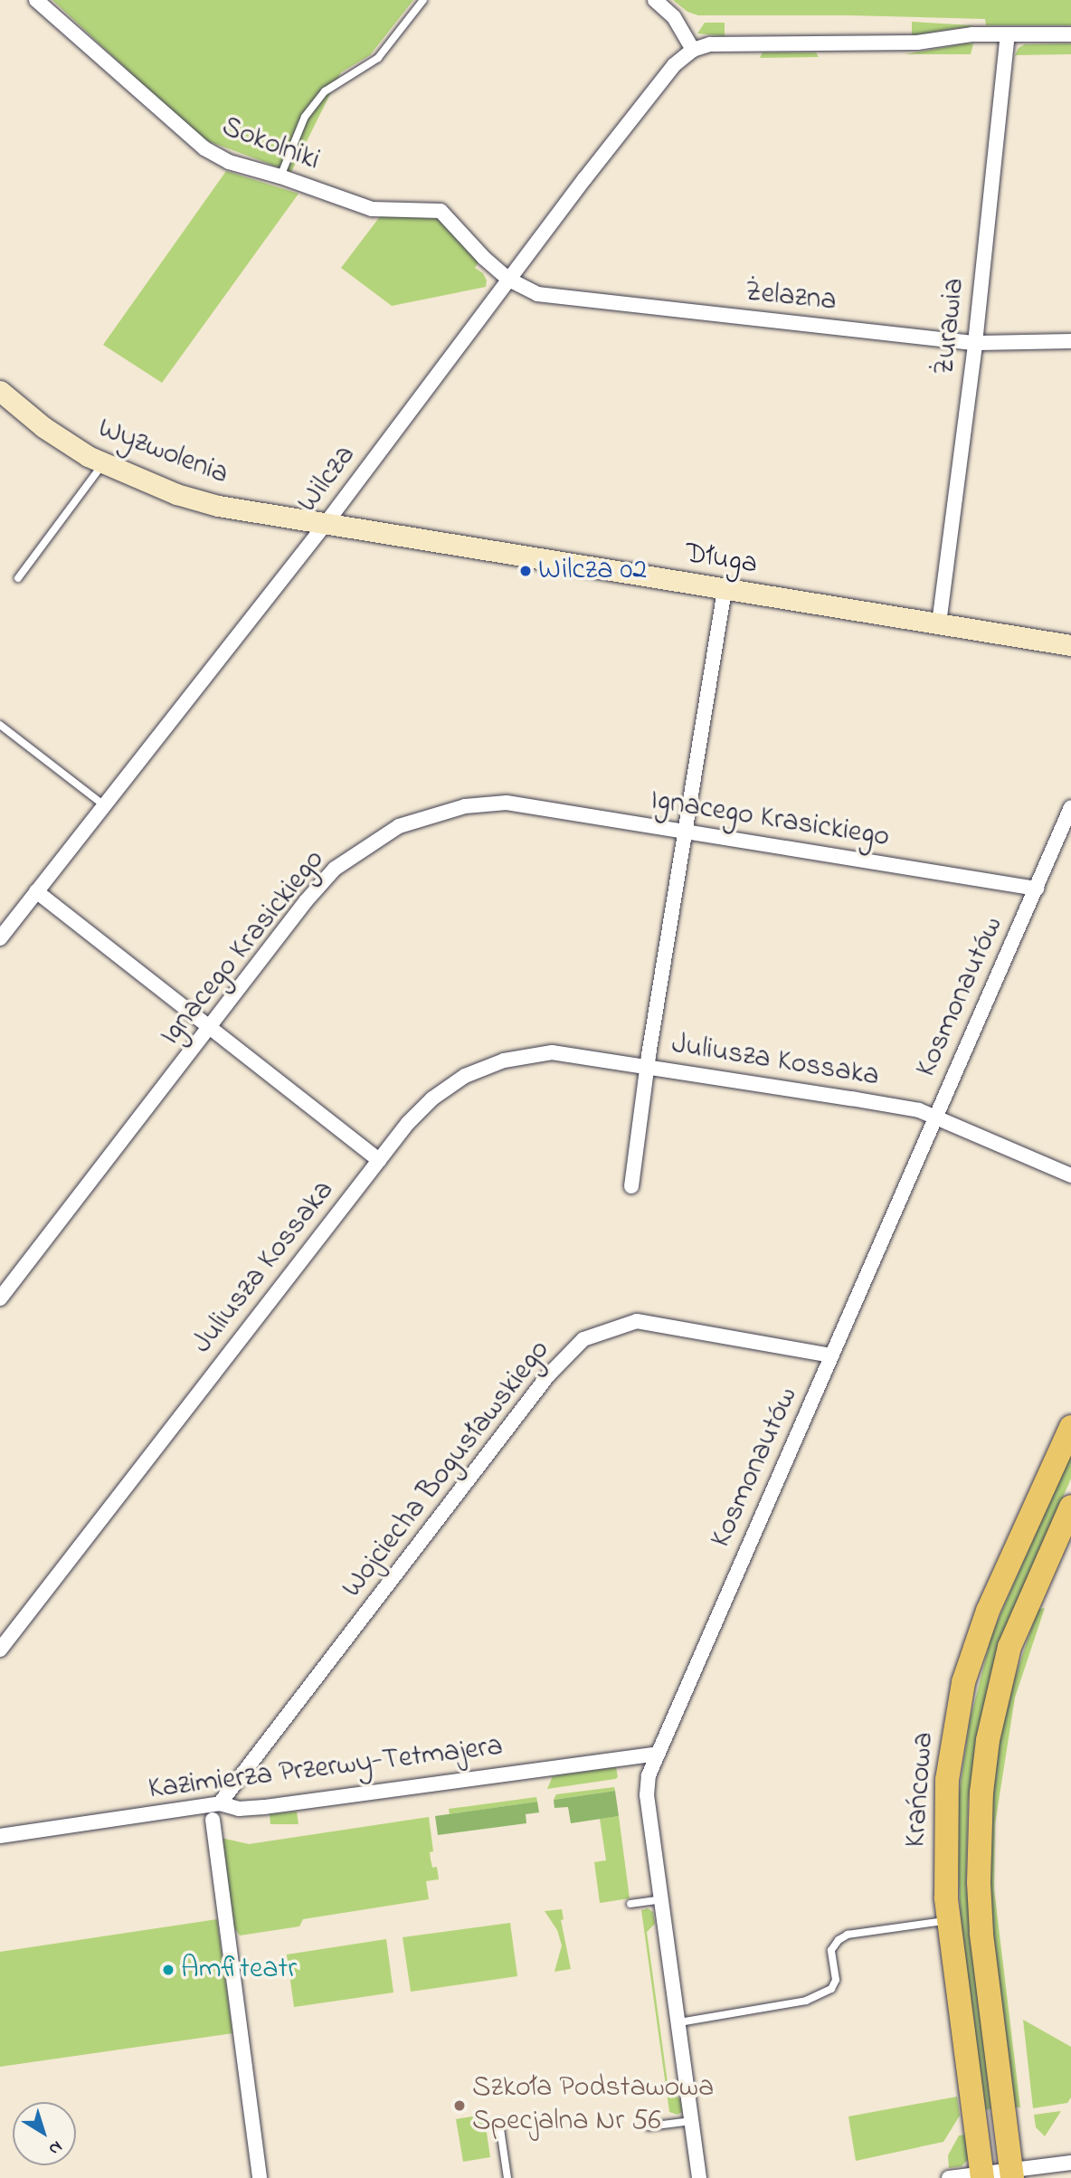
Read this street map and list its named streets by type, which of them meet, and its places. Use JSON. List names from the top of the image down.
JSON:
{
  "streets": {
    "main road": ["Krańcowa"],
    "street": [
      "Sokolniki",
      "Żelazna",
      "Żurawia",
      "Wyzwolenia",
      "Wilcza",
      "Długa",
      "Ignacego Krasickiego",
      "Kosmonautów",
      "Juliusza Kossaka",
      "Wojciecha Bogusławskiego",
      "Kazimierza Przerwy-Tetmajera"
    ]
  },
  "crossings": [
    ["Sokolniki", "Żelazna"],
    ["Sokolniki", "Wilcza"],
    ["Żelazna", "Żurawia"],
    ["Żelazna", "Wilcza"],
    ["Żurawia", "Długa"],
    ["Wyzwolenia", "Wilcza"],
    ["Wyzwolenia", "Długa"],
    ["Wilcza", "Długa"],
    ["Ignacego Krasickiego", "Kosmonautów"],
    ["Kosmonautów", "Juliusza Kossaka"],
    ["Kosmonautów", "Wojciecha Bogusławskiego"],
    ["Kosmonautów", "Kazimierza Przerwy-Tetmajera"],
    ["Wojciecha Bogusławskiego", "Kazimierza Przerwy-Tetmajera"]
  ],
  "places": ["Wilcza 02", "Amfiteatr", "Szkoła Podstawowa Specjalna Nr 56"],
  "north": "bottom right"
}
